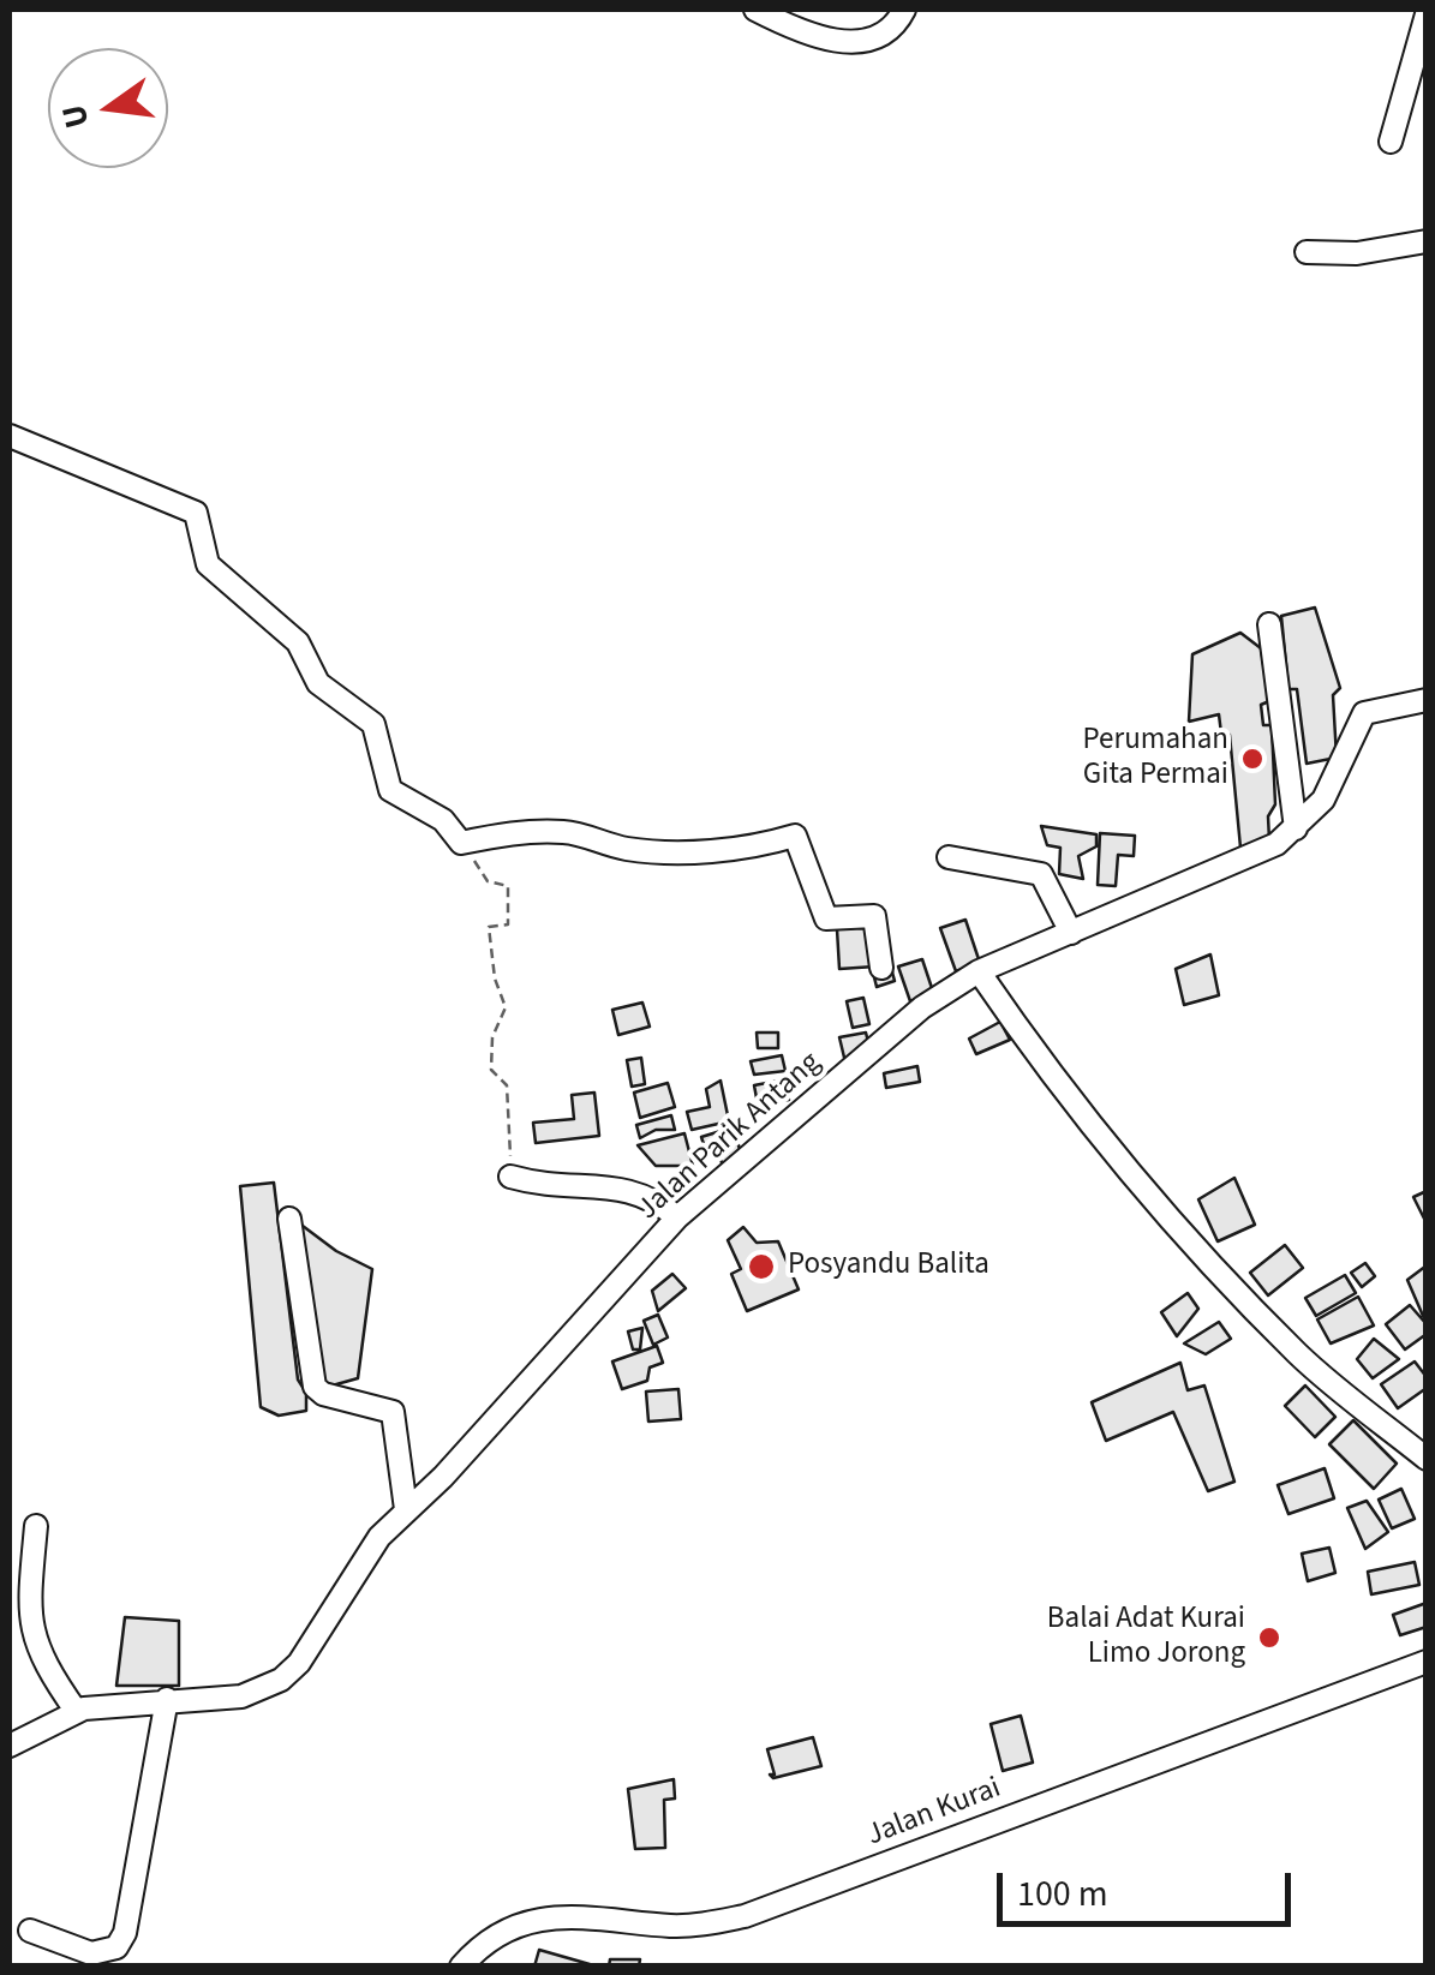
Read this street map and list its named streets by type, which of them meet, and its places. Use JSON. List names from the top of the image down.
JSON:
{
  "streets": {
    "street": ["Jalan Parik Antang", "Jalan Kurai"]
  },
  "places": ["Perumahan Gita Permai", "Posyandu Balita", "Balai Adat Kurai Limo Jorong"],
  "scale_bar": "100 m",
  "north": "left"
}
